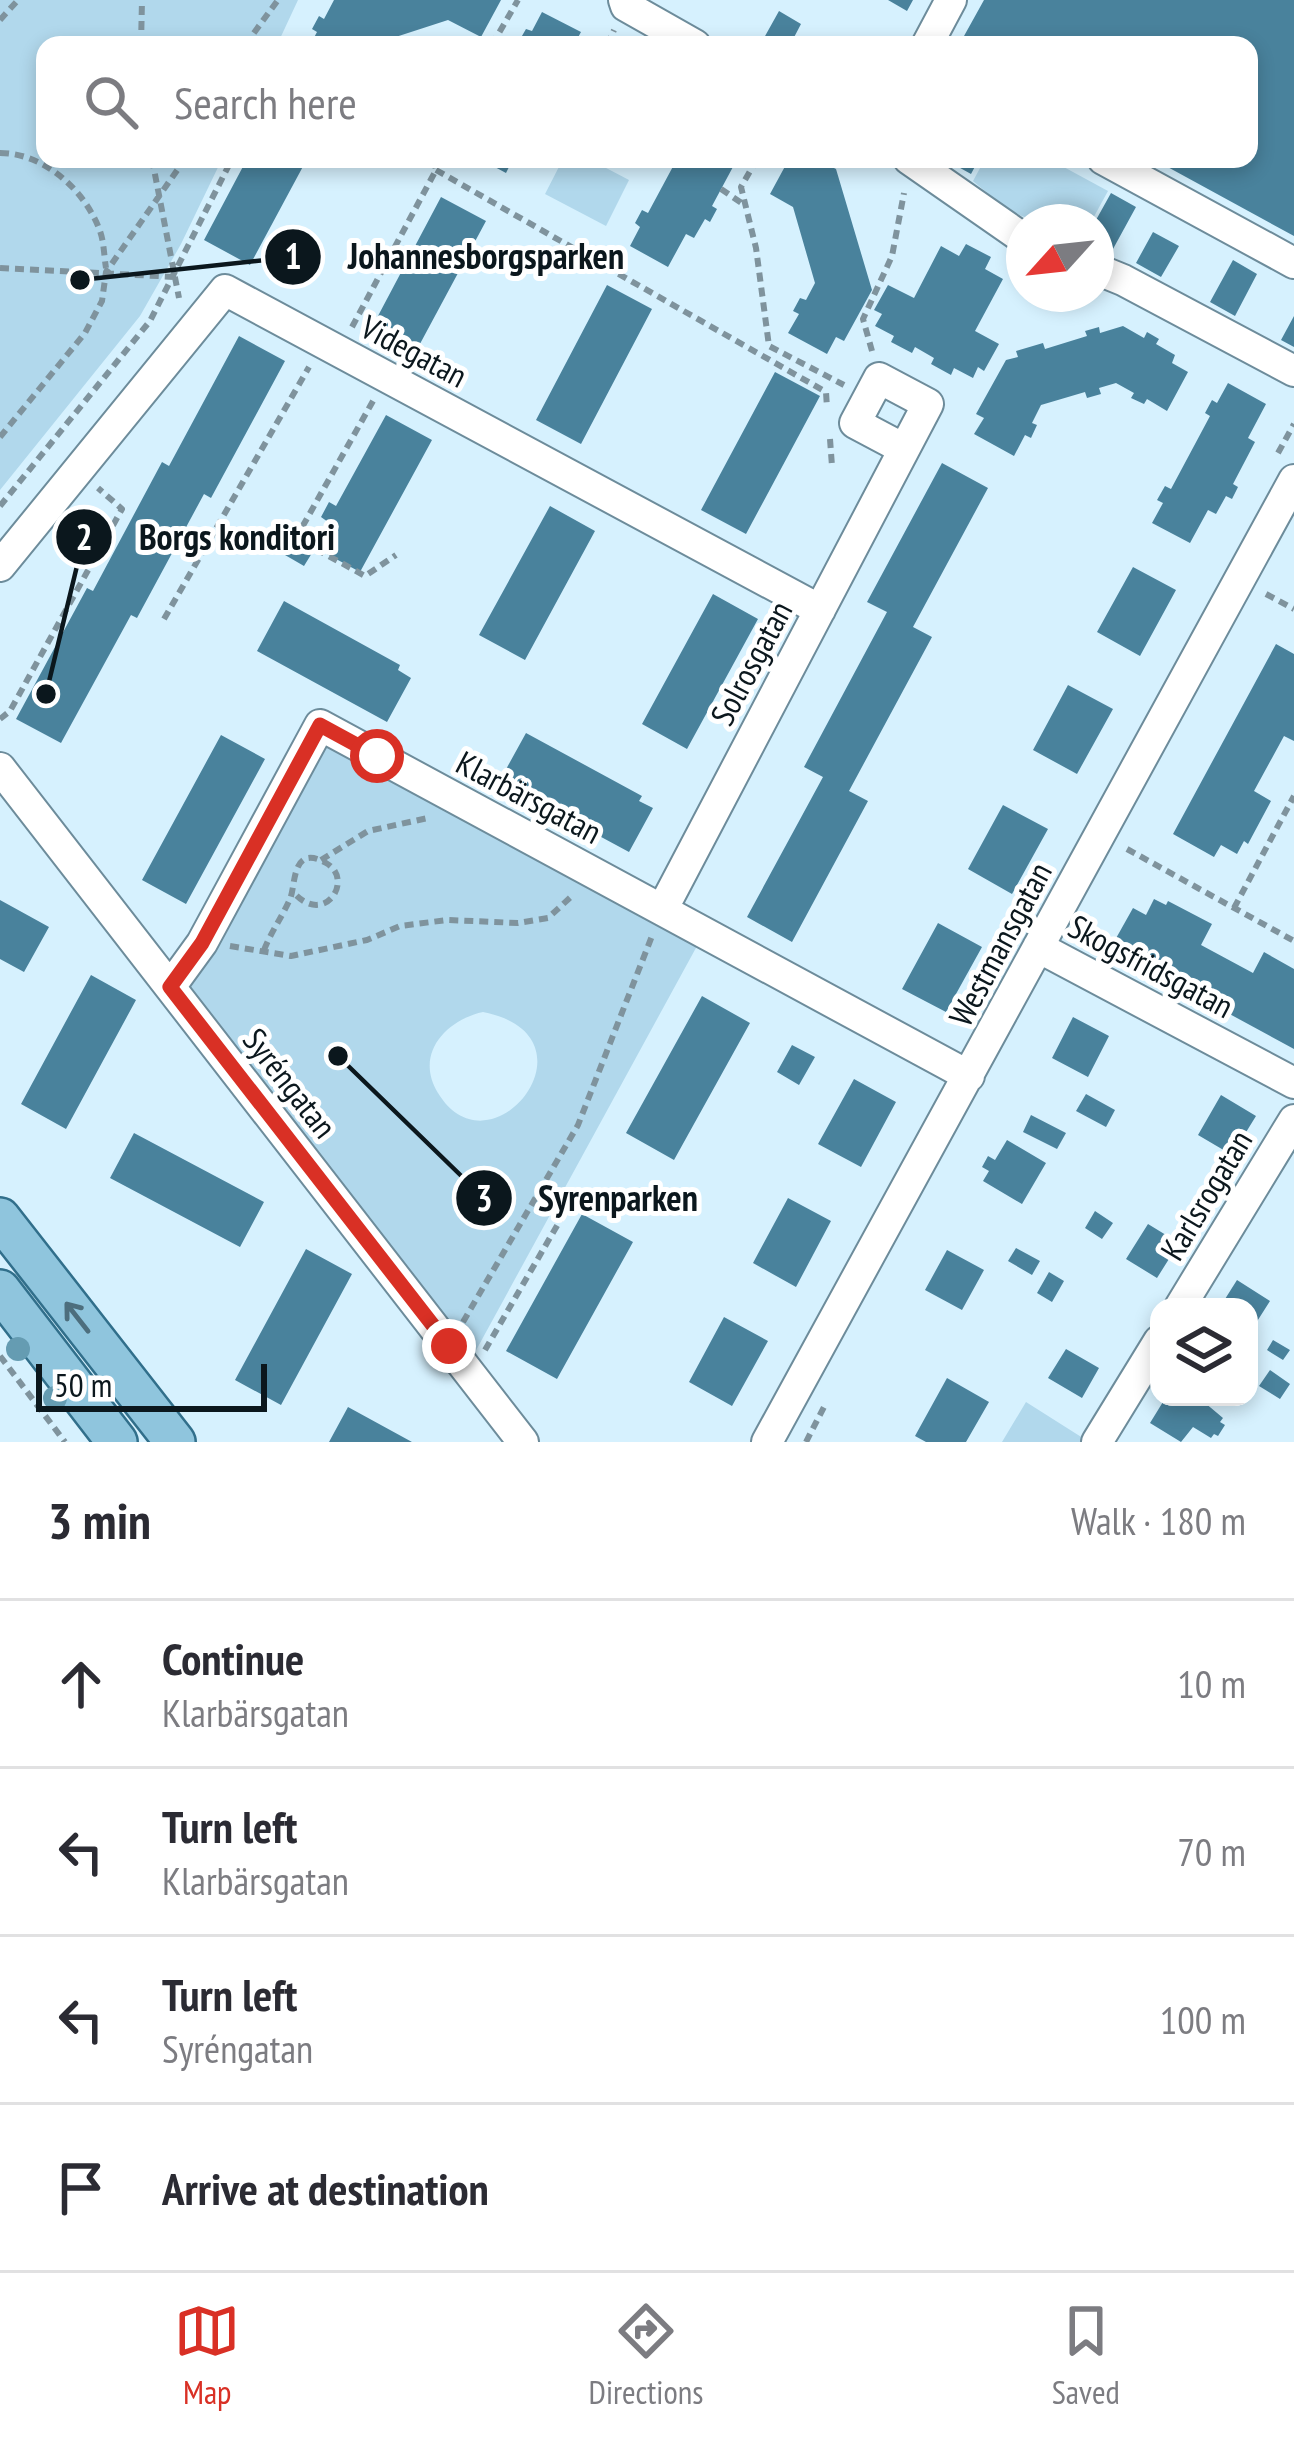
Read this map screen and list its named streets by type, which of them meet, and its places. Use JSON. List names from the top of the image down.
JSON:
{
  "streets": {
    "street": [
      "Videgatan",
      "Solrosgatan",
      "Klarbärsgatan",
      "Westmansgatan",
      "Skogsfridsgatan",
      "Syréngatan",
      "Karlsrogatan"
    ]
  },
  "crossings": [
    ["Videgatan", "Solrosgatan"],
    ["Solrosgatan", "Klarbärsgatan"],
    ["Klarbärsgatan", "Westmansgatan"],
    ["Klarbärsgatan", "Syréngatan"],
    ["Westmansgatan", "Skogsfridsgatan"]
  ],
  "places": ["Johannesborgsparken", "Borgs konditori", "Syrenparken"],
  "scale_bar": "50 m",
  "north": "bottom left",
  "page": {
    "search": "Search here",
    "scale": "50 m",
    "heading": ["3 min", "Walk · 180 m"],
    "list": [
      ["Continue", "Klarbärsgatan", "10 m"],
      ["Turn left", "Klarbärsgatan", "70 m"],
      ["Turn left", "Syréngatan", "100 m"],
      "Arrive at destination"
    ],
    "nav": ["Map", "Directions", "Saved"]
  }
}
